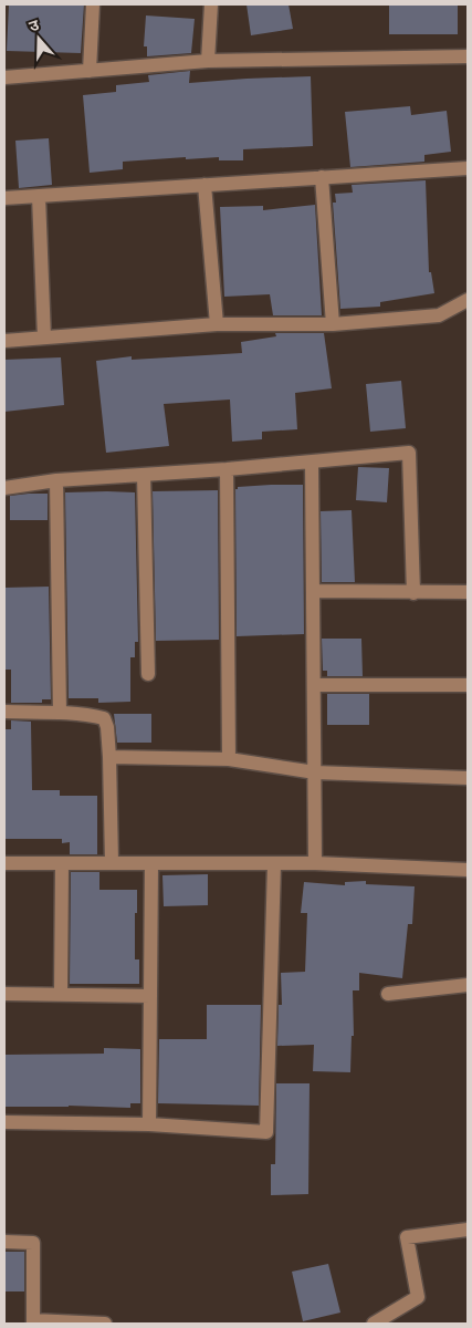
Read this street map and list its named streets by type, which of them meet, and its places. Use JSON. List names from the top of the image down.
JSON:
{
  "north": "top"
}
